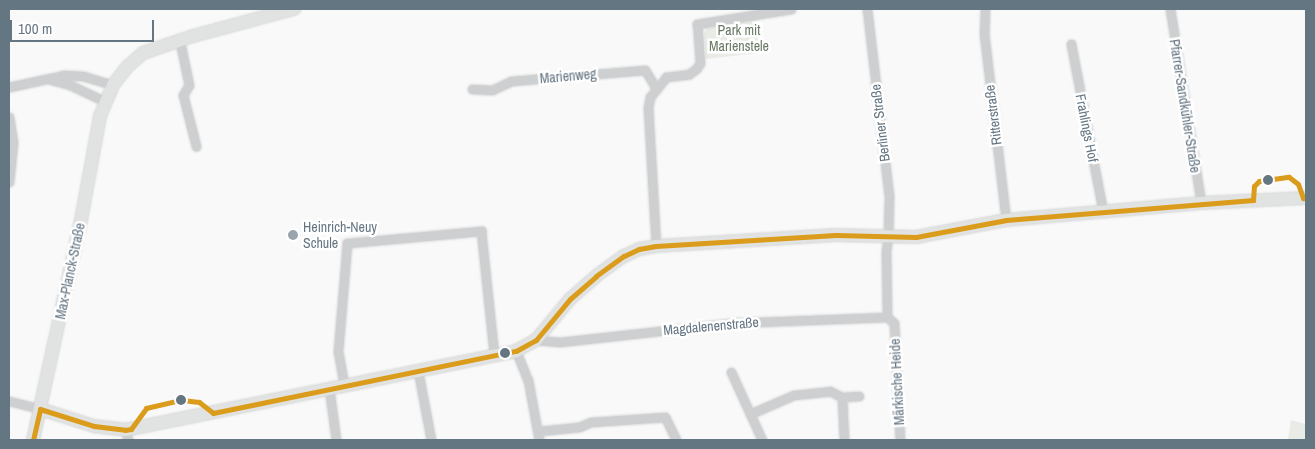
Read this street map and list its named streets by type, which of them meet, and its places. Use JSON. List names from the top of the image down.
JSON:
{
  "streets": {
    "street": [
      "Marienweg",
      "Pfarrer-Sandkühler-Straße",
      "Ritterstraße",
      "Berliner Straße",
      "Frahlings Hof",
      "Max-Planck-Straße",
      "Magdalenenstraße",
      "Märkische Heide"
    ]
  },
  "crossings": [
    ["Berliner Straße", "Märkische Heide"],
    ["Magdalenenstraße", "Märkische Heide"]
  ],
  "parks": ["Park mit Marienstele"],
  "places": ["Heinrich-Neuy Schule"],
  "scale_bar": "100 m"
}
